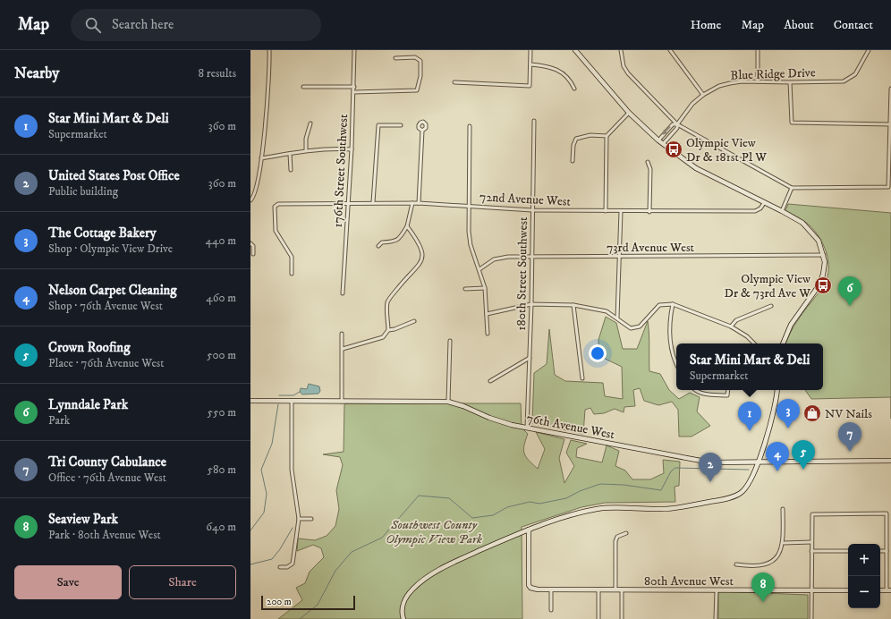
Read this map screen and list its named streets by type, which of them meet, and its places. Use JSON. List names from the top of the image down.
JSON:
{
  "streets": {
    "street": [
      "Blue Ridge Drive",
      "176th Street Southwest",
      "72nd Avenue West",
      "73rd Avenue West",
      "180th Street Southwest",
      "76th Avenue West",
      "80th Avenue West"
    ]
  },
  "crossings": [
    ["176th Street Southwest", "72nd Avenue West"],
    ["72nd Avenue West", "180th Street Southwest"],
    ["73rd Avenue West", "180th Street Southwest"],
    ["180th Street Southwest", "76th Avenue West"]
  ],
  "parks": ["Southwest County Olympic View Park"],
  "places": {
    "bus stop": ["Olympic View Dr & 181st Pl W", "Olympic View Dr & 73rd Ave W"],
    "shop": ["NV Nails"]
  },
  "scale_bar": "200 m",
  "page": {
    "header": "Map",
    "search": "Search here",
    "nav": [
      "Home",
      "Map",
      "About",
      "Contact"
    ],
    "heading": ["Nearby", "8 results"],
    "list": [
      {
        "mark": "1",
        "name": "Star Mini Mart & Deli",
        "note": "Supermarket",
        "value": "360 m"
      },
      {
        "mark": "2",
        "name": "United States Post Office",
        "note": "Public building",
        "value": "360 m"
      },
      {
        "mark": "3",
        "name": "The Cottage Bakery",
        "note": "Shop · Olympic View Drive",
        "value": "440 m"
      },
      {
        "mark": "4",
        "name": "Nelson Carpet Cleaning",
        "note": "Shop · 76th Avenue West",
        "value": "460 m"
      },
      {
        "mark": "5",
        "name": "Crown Roofing",
        "note": "Place · 76th Avenue West",
        "value": "500 m"
      },
      {
        "mark": "6",
        "name": "Lynndale Park",
        "note": "Park",
        "value": "550 m"
      },
      {
        "mark": "7",
        "name": "Tri County Cabulance",
        "note": "Office · 76th Avenue West",
        "value": "580 m"
      },
      {
        "mark": "8",
        "name": "Seaview Park",
        "note": "Park · 80th Avenue West",
        "value": "640 m"
      }
    ],
    "pins": [
      "6",
      "3",
      "1",
      "7",
      "5",
      "4",
      "2",
      "8"
    ],
    "popup": ["Star Mini Mart & Deli", "Supermarket"],
    "map_buttons": ["+", "−"],
    "buttons": ["Save", "Share"],
    "scale": "200 m"
  }
}
